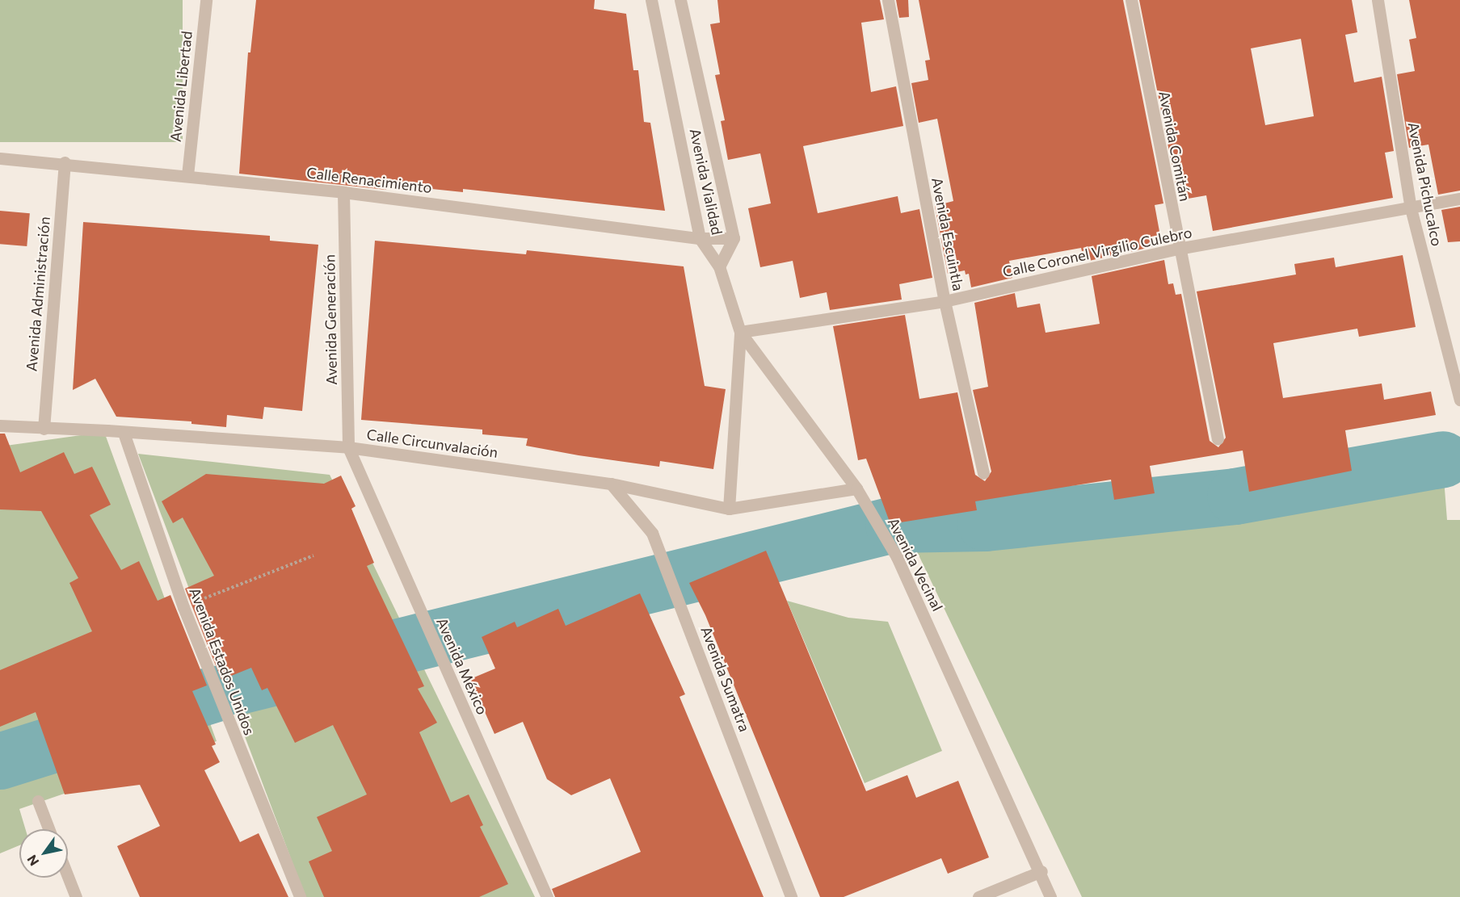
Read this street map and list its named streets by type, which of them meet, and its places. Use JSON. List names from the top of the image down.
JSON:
{
  "streets": {
    "street": [
      "Avenida Libertad",
      "Avenida Comitán",
      "Calle Renacimiento",
      "Avenida Vialidad",
      "Avenida Pichucalco",
      "Avenida Escuintla",
      "Calle Coronel Virgilio Culebro",
      "Avenida Administración",
      "Avenida Generación",
      "Calle Circunvalación",
      "Avenida Vecinal",
      "Avenida Estados Unidos",
      "Avenida México",
      "Avenida Sumatra"
    ]
  },
  "crossings": [
    ["Avenida Libertad", "Calle Renacimiento"],
    ["Avenida Comitán", "Calle Coronel Virgilio Culebro"],
    ["Calle Renacimiento", "Avenida Vialidad"],
    ["Calle Renacimiento", "Avenida Administración"],
    ["Calle Renacimiento", "Avenida Generación"],
    ["Avenida Vialidad", "Avenida Vecinal"],
    ["Avenida Pichucalco", "Calle Coronel Virgilio Culebro"],
    ["Avenida Escuintla", "Calle Coronel Virgilio Culebro"],
    ["Calle Coronel Virgilio Culebro", "Avenida Vecinal"],
    ["Avenida Administración", "Calle Circunvalación"],
    ["Avenida Generación", "Calle Circunvalación"],
    ["Avenida Generación", "Avenida México"],
    ["Calle Circunvalación", "Avenida Vecinal"],
    ["Calle Circunvalación", "Avenida Estados Unidos"],
    ["Calle Circunvalación", "Avenida México"],
    ["Calle Circunvalación", "Avenida Sumatra"]
  ],
  "north": "bottom left"
}
